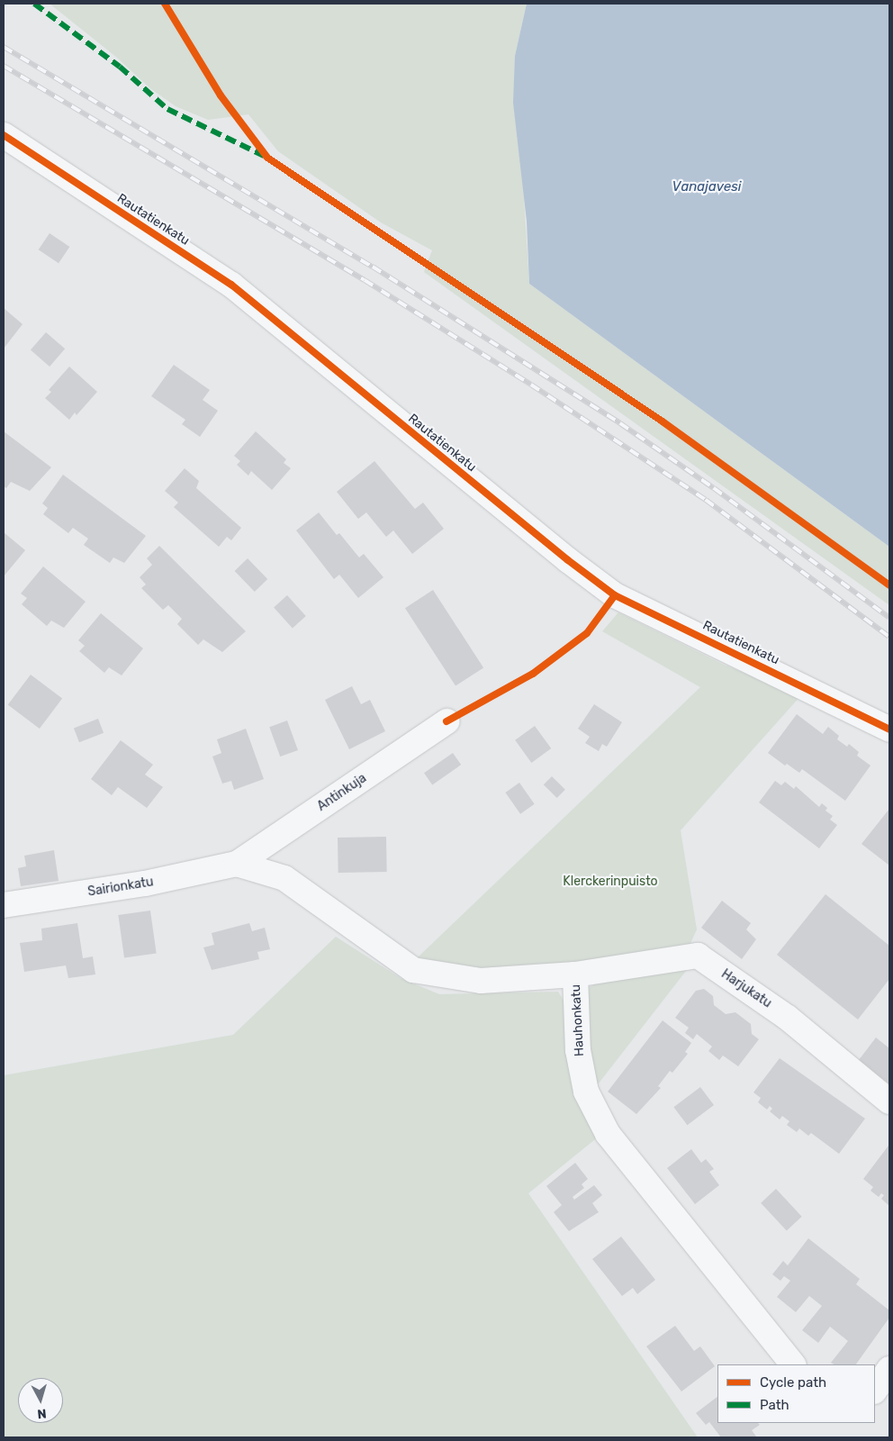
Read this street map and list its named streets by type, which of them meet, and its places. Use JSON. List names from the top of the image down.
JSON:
{
  "streets": {
    "street": [
      "Rautatienkatu",
      "Antinkuja",
      "Sairionkatu",
      "Harjukatu",
      "Hauhonkatu"
    ]
  },
  "crossings": [
    ["Antinkuja", "Sairionkatu"],
    ["Antinkuja", "Hauhonkatu"],
    ["Sairionkatu", "Hauhonkatu"],
    ["Harjukatu", "Hauhonkatu"]
  ],
  "water": ["Vanajavesi"],
  "parks": ["Klerckerinpuisto"],
  "legend": ["Cycle path", "Path"],
  "north": "bottom"
}
